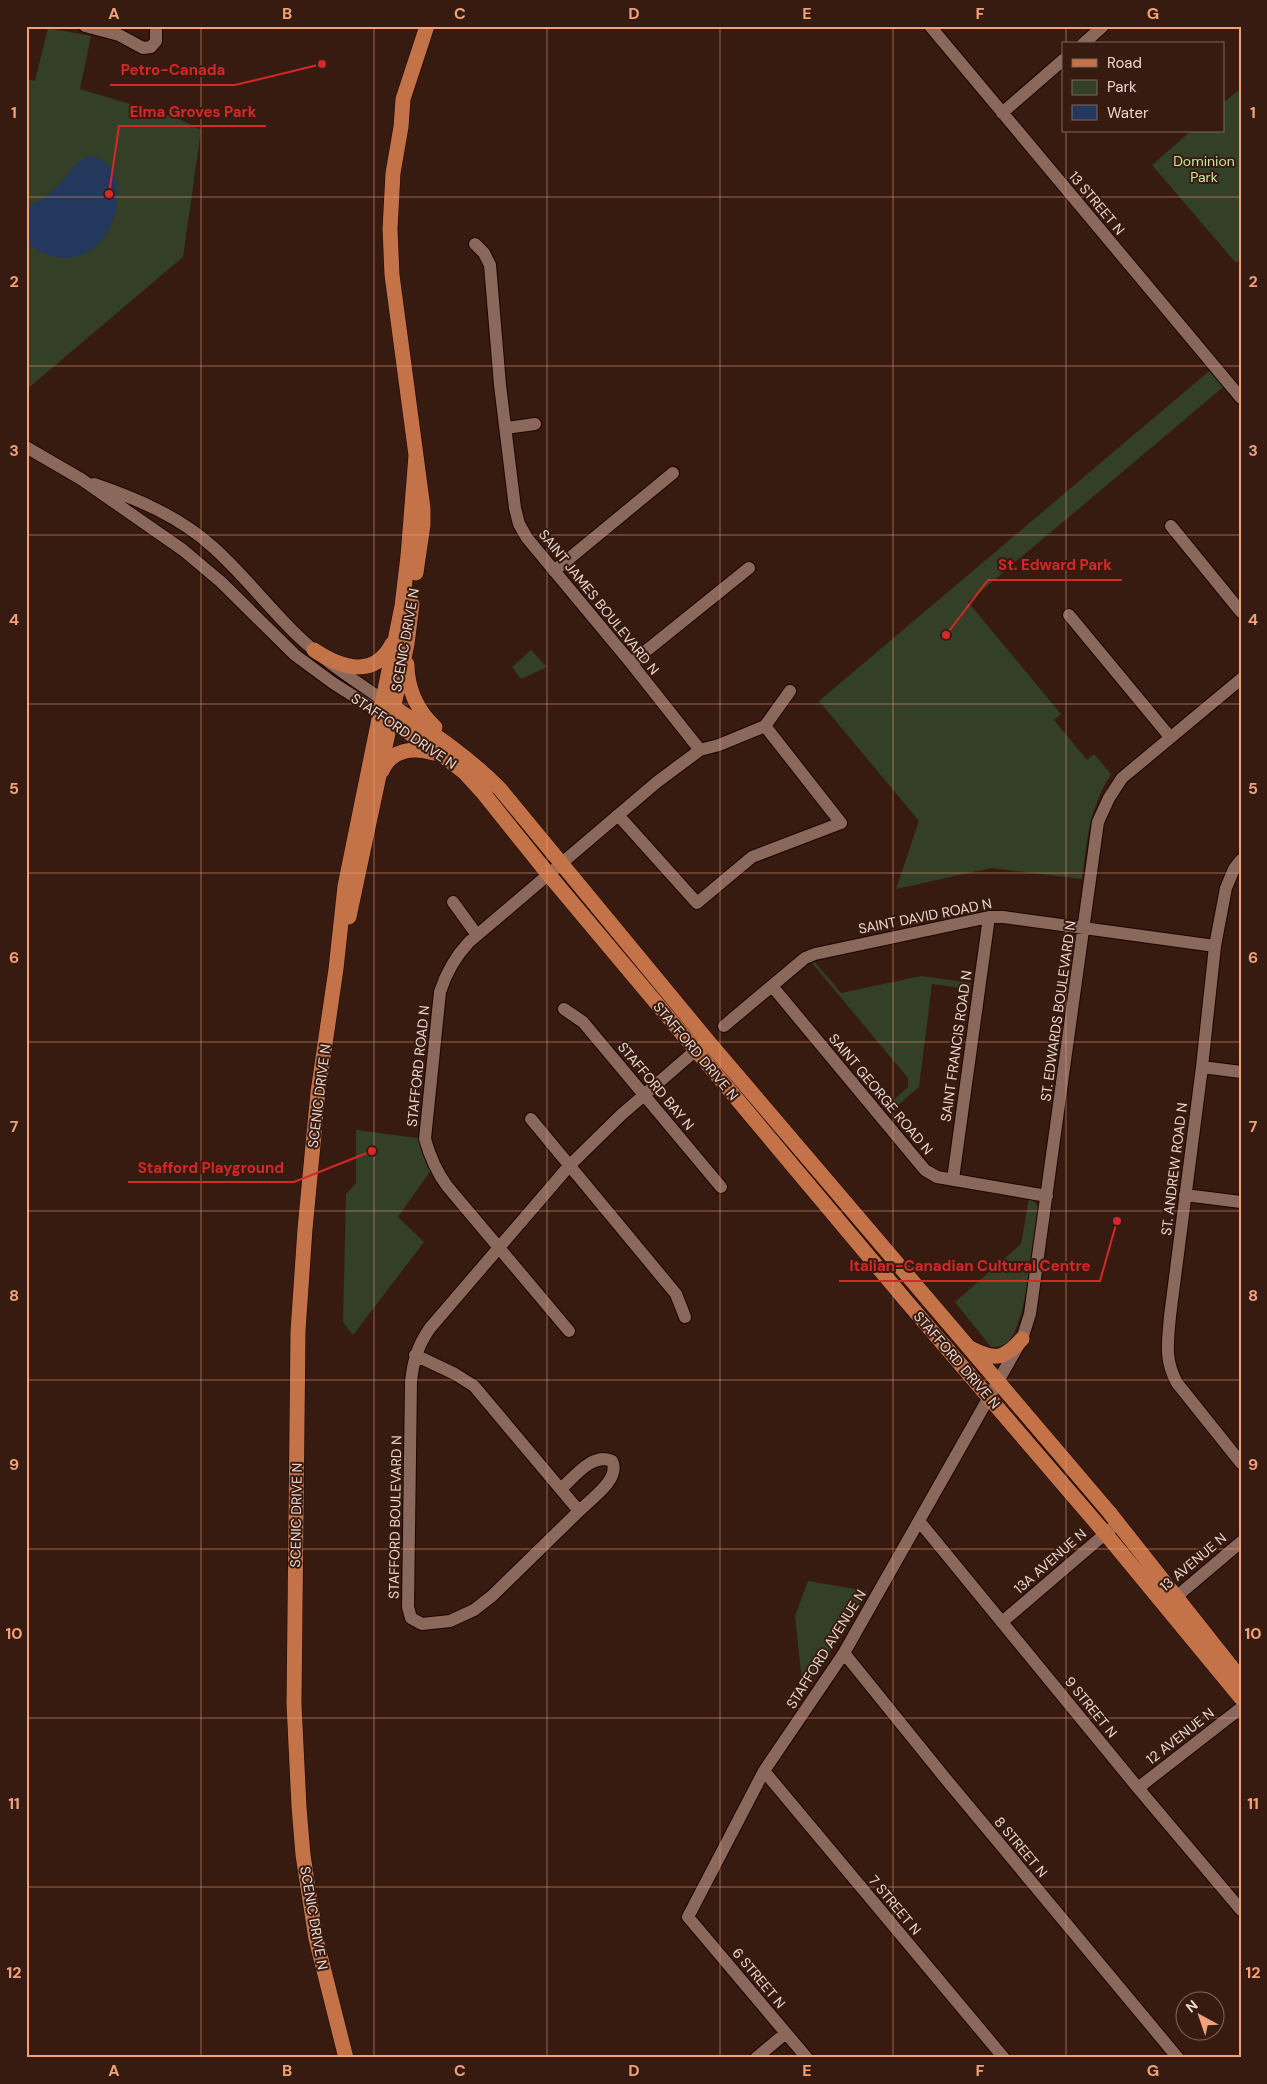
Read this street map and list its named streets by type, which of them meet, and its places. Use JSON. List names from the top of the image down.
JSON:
{
  "streets": {
    "main road": ["SCENIC DRIVE N", "STAFFORD DRIVE N"],
    "street": [
      "13 STREET N",
      "SAINT JAMES BOULEVARD N",
      "SAINT DAVID ROAD N",
      "ST. EDWARDS BOULEVARD N",
      "SAINT FRANCIS ROAD N",
      "STAFFORD ROAD N",
      "STAFFORD BAY N",
      "SAINT GEORGE ROAD N",
      "ST. ANDREW ROAD N",
      "STAFFORD BOULEVARD N",
      "13A AVENUE N",
      "13 AVENUE N",
      "STAFFORD AVENUE N",
      "9 STREET N",
      "12 AVENUE N",
      "8 STREET N",
      "7 STREET N",
      "6 STREET N"
    ]
  },
  "crossings": [
    ["SCENIC DRIVE N", "STAFFORD DRIVE N"],
    ["STAFFORD DRIVE N", "ST. EDWARDS BOULEVARD N"],
    ["STAFFORD DRIVE N", "STAFFORD ROAD N"],
    ["STAFFORD DRIVE N", "STAFFORD BOULEVARD N"],
    ["STAFFORD DRIVE N", "13A AVENUE N"],
    ["STAFFORD DRIVE N", "13 AVENUE N"],
    ["STAFFORD DRIVE N", "STAFFORD AVENUE N"],
    ["SAINT DAVID ROAD N", "ST. EDWARDS BOULEVARD N"],
    ["SAINT DAVID ROAD N", "SAINT FRANCIS ROAD N"],
    ["SAINT DAVID ROAD N", "SAINT GEORGE ROAD N"],
    ["SAINT DAVID ROAD N", "ST. ANDREW ROAD N"],
    ["ST. EDWARDS BOULEVARD N", "SAINT GEORGE ROAD N"],
    ["ST. EDWARDS BOULEVARD N", "STAFFORD AVENUE N"],
    ["SAINT FRANCIS ROAD N", "SAINT GEORGE ROAD N"],
    ["STAFFORD ROAD N", "STAFFORD BOULEVARD N"],
    ["STAFFORD BAY N", "STAFFORD BOULEVARD N"],
    ["13A AVENUE N", "9 STREET N"],
    ["STAFFORD AVENUE N", "9 STREET N"],
    ["STAFFORD AVENUE N", "8 STREET N"],
    ["STAFFORD AVENUE N", "7 STREET N"],
    ["STAFFORD AVENUE N", "6 STREET N"],
    ["9 STREET N", "12 AVENUE N"]
  ],
  "parks": ["Dominion Park"],
  "places": [
    "Petro-Canada",
    "Elma Groves Park",
    "St. Edward Park",
    "Stafford Playground",
    "Italian-Canadian Cultural Centre"
  ],
  "legend": ["Road", "Park", "Water"],
  "north": "top left",
  "grid": {
    "columns": [
      "A",
      "B",
      "C",
      "D",
      "E",
      "F",
      "G"
    ],
    "rows": [
      "1",
      "2",
      "3",
      "4",
      "5",
      "6",
      "7",
      "8",
      "9",
      "10",
      "11",
      "12"
    ]
  }
}
